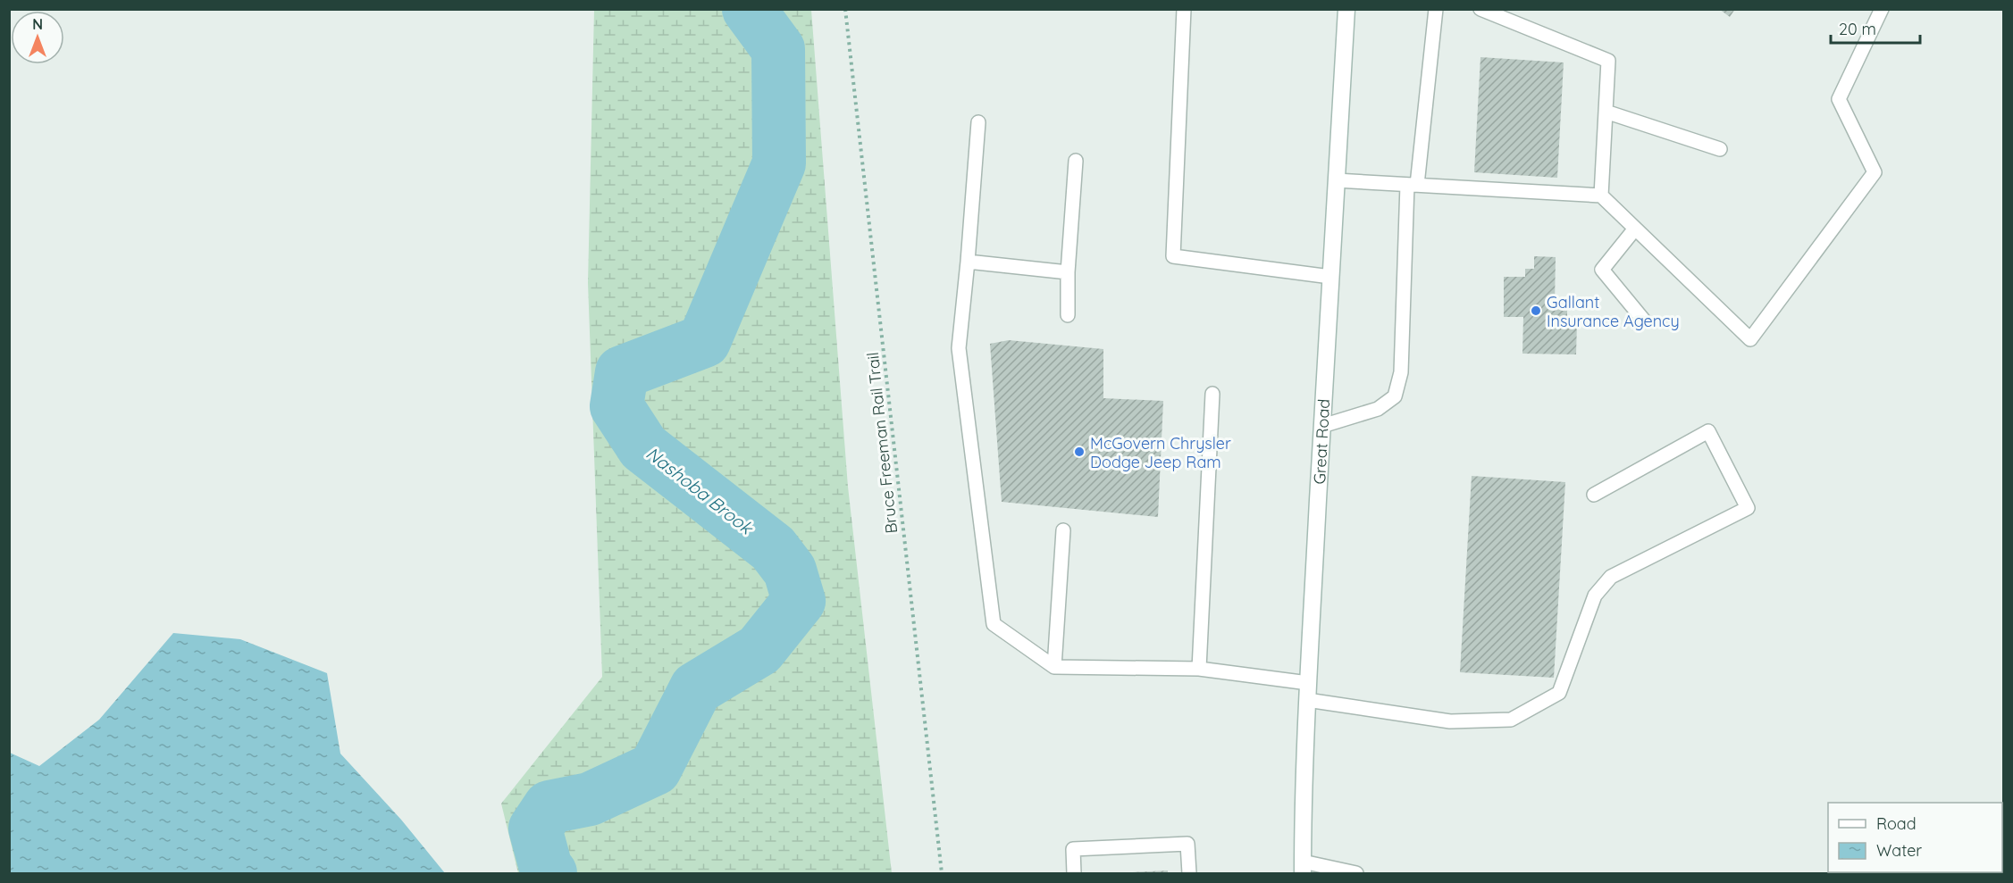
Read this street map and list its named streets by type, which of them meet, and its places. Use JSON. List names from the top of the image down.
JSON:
{
  "streets": {
    "main road": ["Great Road"],
    "path": ["Bruce Freeman Rail Trail"]
  },
  "water": ["Nashoba Brook"],
  "places": ["Gallant Insurance Agency", "McGovern Chrysler Dodge Jeep Ram"],
  "legend": ["Road", "Water"],
  "scale_bar": "20 m",
  "north": "top"
}
